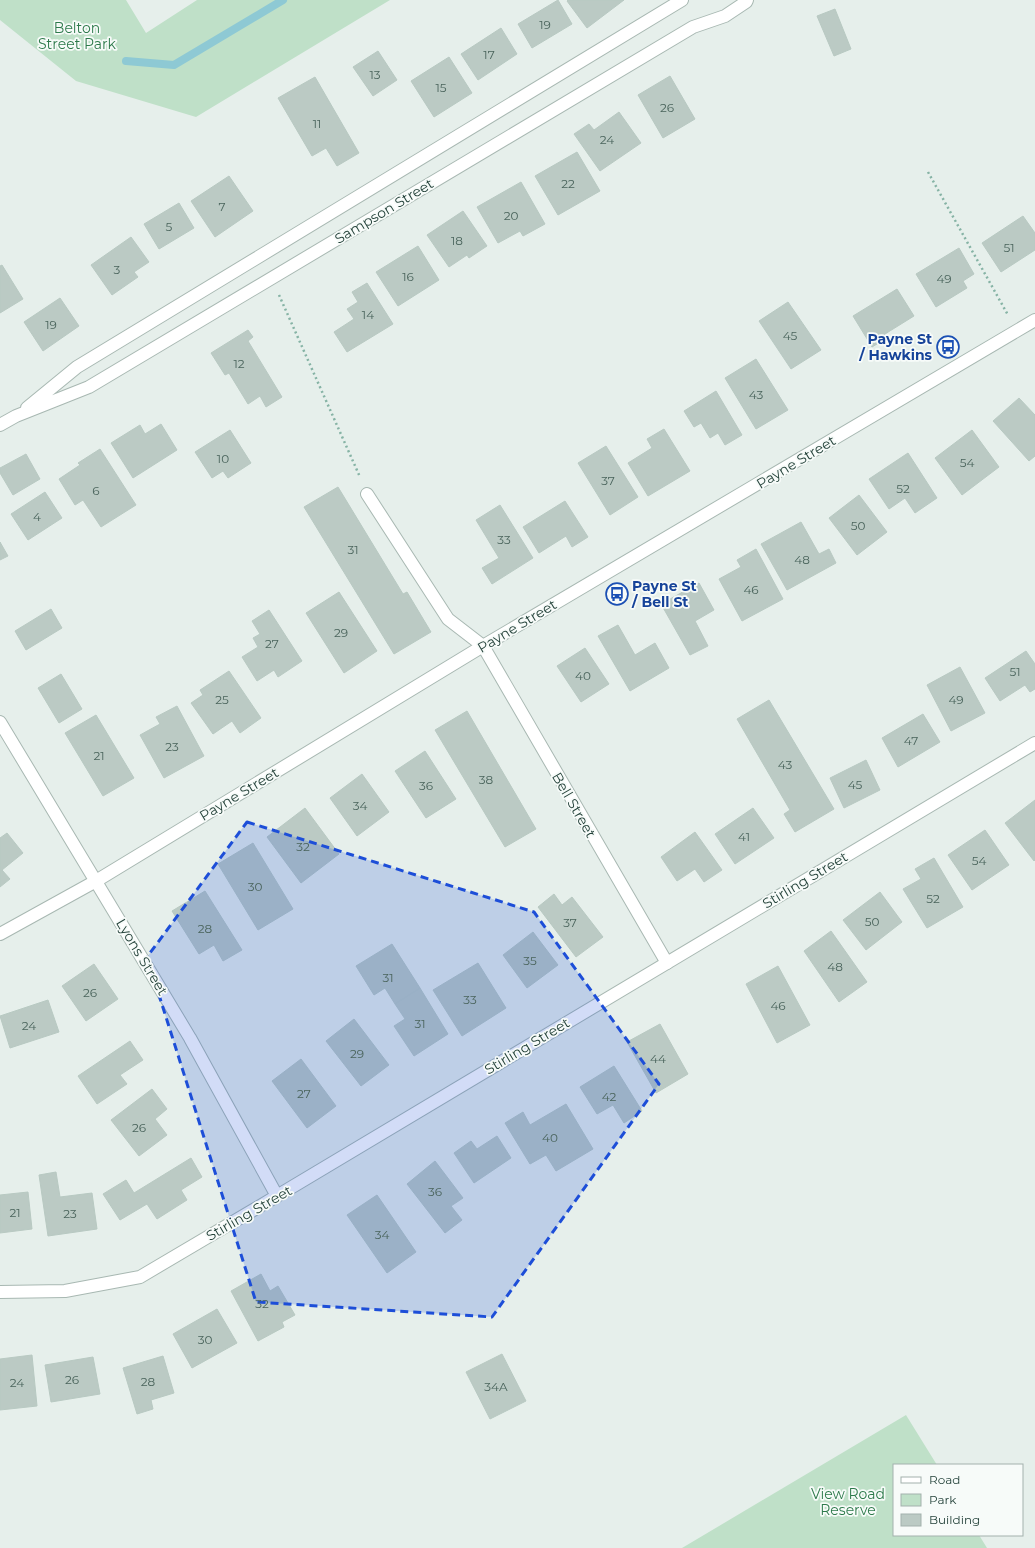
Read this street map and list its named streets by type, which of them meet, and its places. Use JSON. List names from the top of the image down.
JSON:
{
  "streets": {
    "street": [
      "Sampson Street",
      "Payne Street",
      "Bell Street",
      "Stirling Street",
      "Lyons Street"
    ]
  },
  "crossings": [
    ["Payne Street", "Bell Street"],
    ["Payne Street", "Lyons Street"],
    ["Bell Street", "Stirling Street"],
    ["Stirling Street", "Lyons Street"]
  ],
  "parks": ["Belton Street Park", "View Road Reserve"],
  "places": {
    "bus stop": ["Payne St / Hawkins", "Payne St / Bell St"]
  },
  "house_numbers": [
    "19",
    "17",
    "13",
    "15",
    "26",
    "11",
    "24",
    "22",
    "7",
    "20",
    "5",
    "18",
    "51",
    "3",
    "16",
    "49",
    "14",
    "19",
    "45",
    "12",
    "43",
    "10",
    "54",
    "37",
    "52",
    "6",
    "4",
    "50",
    "33",
    "31",
    "48",
    "46",
    "29",
    "27",
    "51",
    "40",
    "25",
    "49",
    "47",
    "23",
    "21",
    "43",
    "38",
    "45",
    "36",
    "34",
    "41",
    "32",
    "54",
    "30",
    "52",
    "50",
    "37",
    "28",
    "35",
    "48",
    "31",
    "26",
    "33",
    "46",
    "31",
    "24",
    "29",
    "44",
    "27",
    "42",
    "26",
    "40",
    "36",
    "21",
    "23",
    "34",
    "32",
    "30",
    "26",
    "28",
    "24",
    "34A"
  ],
  "legend": ["Road", "Park", "Building"]
}
